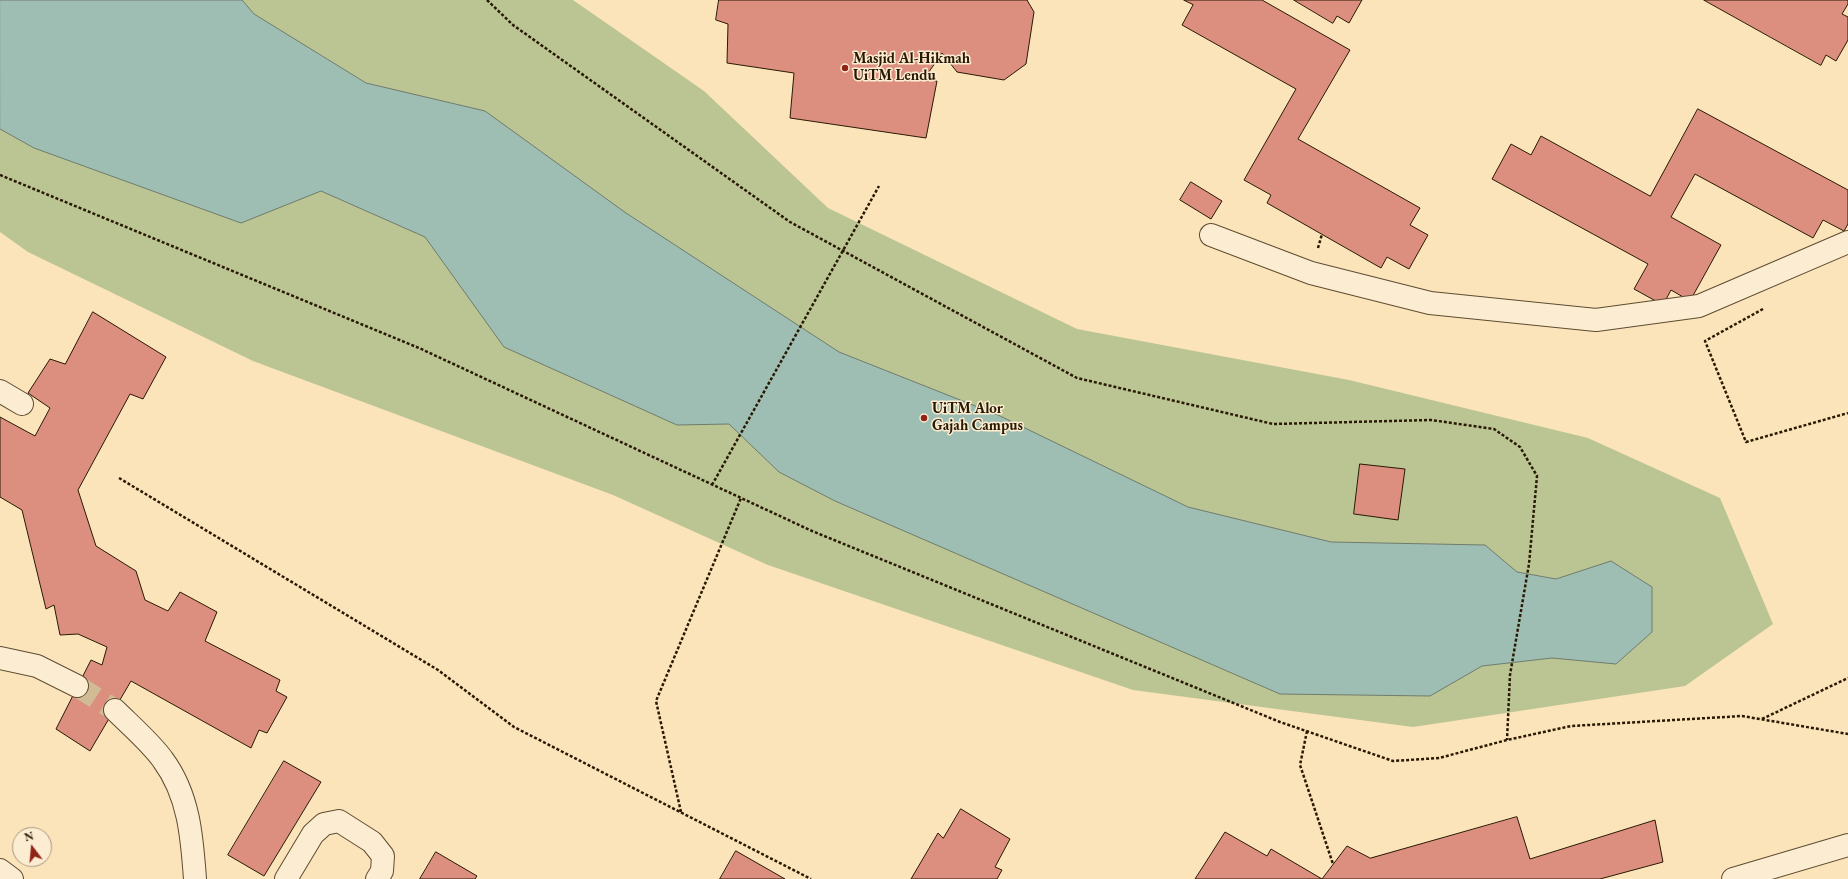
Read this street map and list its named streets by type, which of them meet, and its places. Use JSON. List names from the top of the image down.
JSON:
{
  "places": ["Masjid Al-Hikmah UiTM Lendu", "UiTM Alor Gajah Campus"],
  "north": "top"
}
